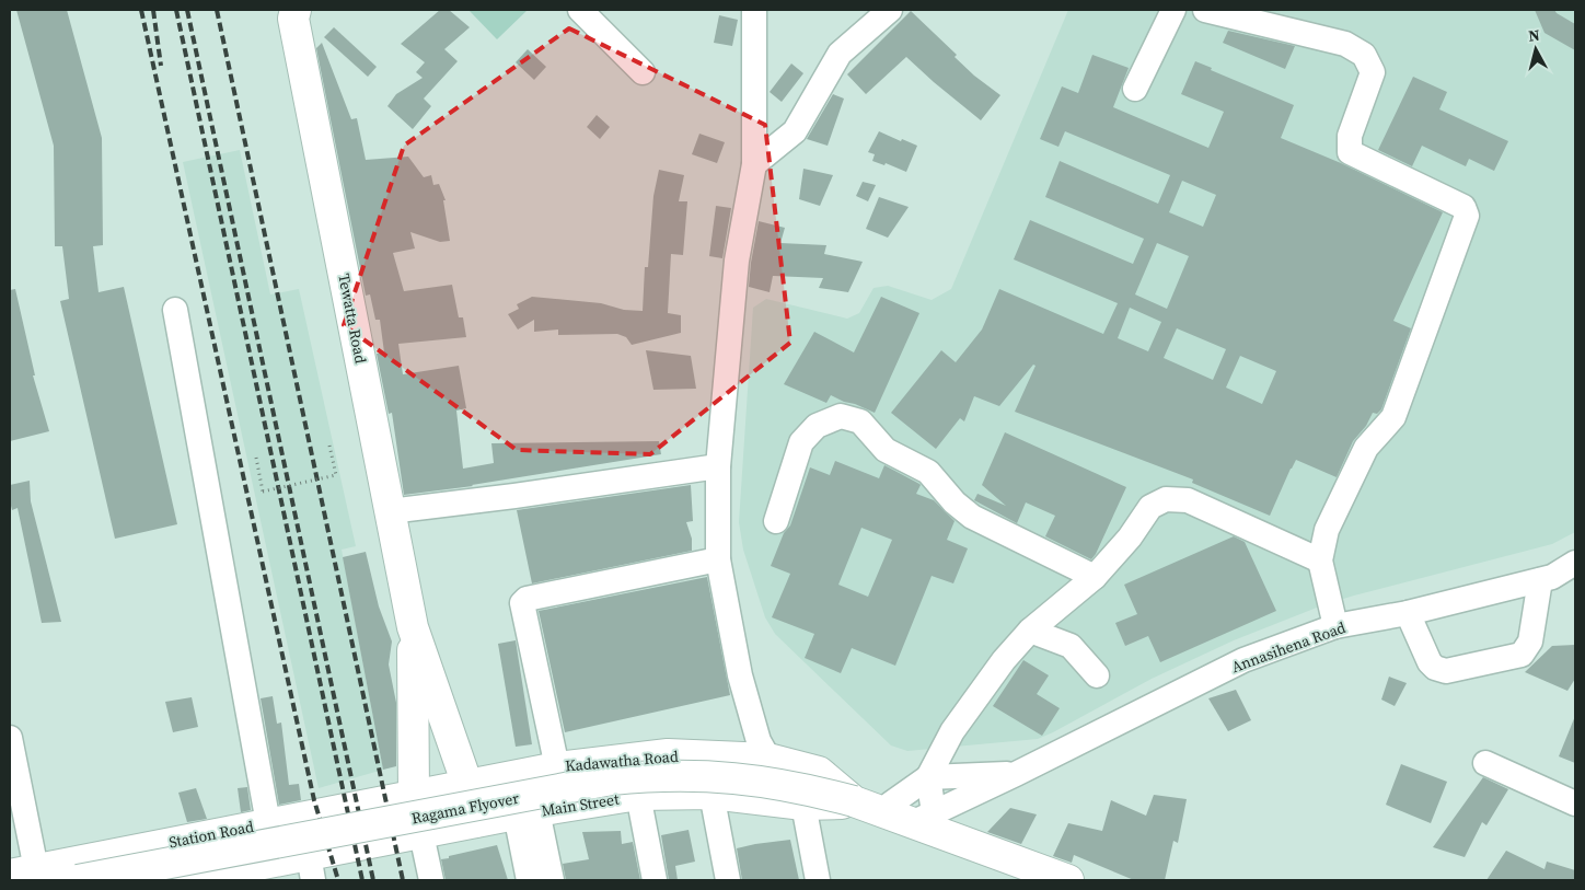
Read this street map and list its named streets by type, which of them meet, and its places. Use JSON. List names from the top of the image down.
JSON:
{
  "streets": {
    "main road": [
      "Tewatta Road",
      "Kadawatha Road",
      "Main Street",
      "Ragama Flyover",
      "Station Road"
    ],
    "street": ["Annasihena Road"]
  },
  "crossings": [
    ["Tewatta Road", "Kadawatha Road"],
    ["Tewatta Road", "Main Street"],
    ["Tewatta Road", "Station Road"],
    ["Kadawatha Road", "Main Street"],
    ["Kadawatha Road", "Ragama Flyover"],
    ["Kadawatha Road", "Station Road"],
    ["Main Street", "Ragama Flyover"]
  ],
  "north": "top"
}
